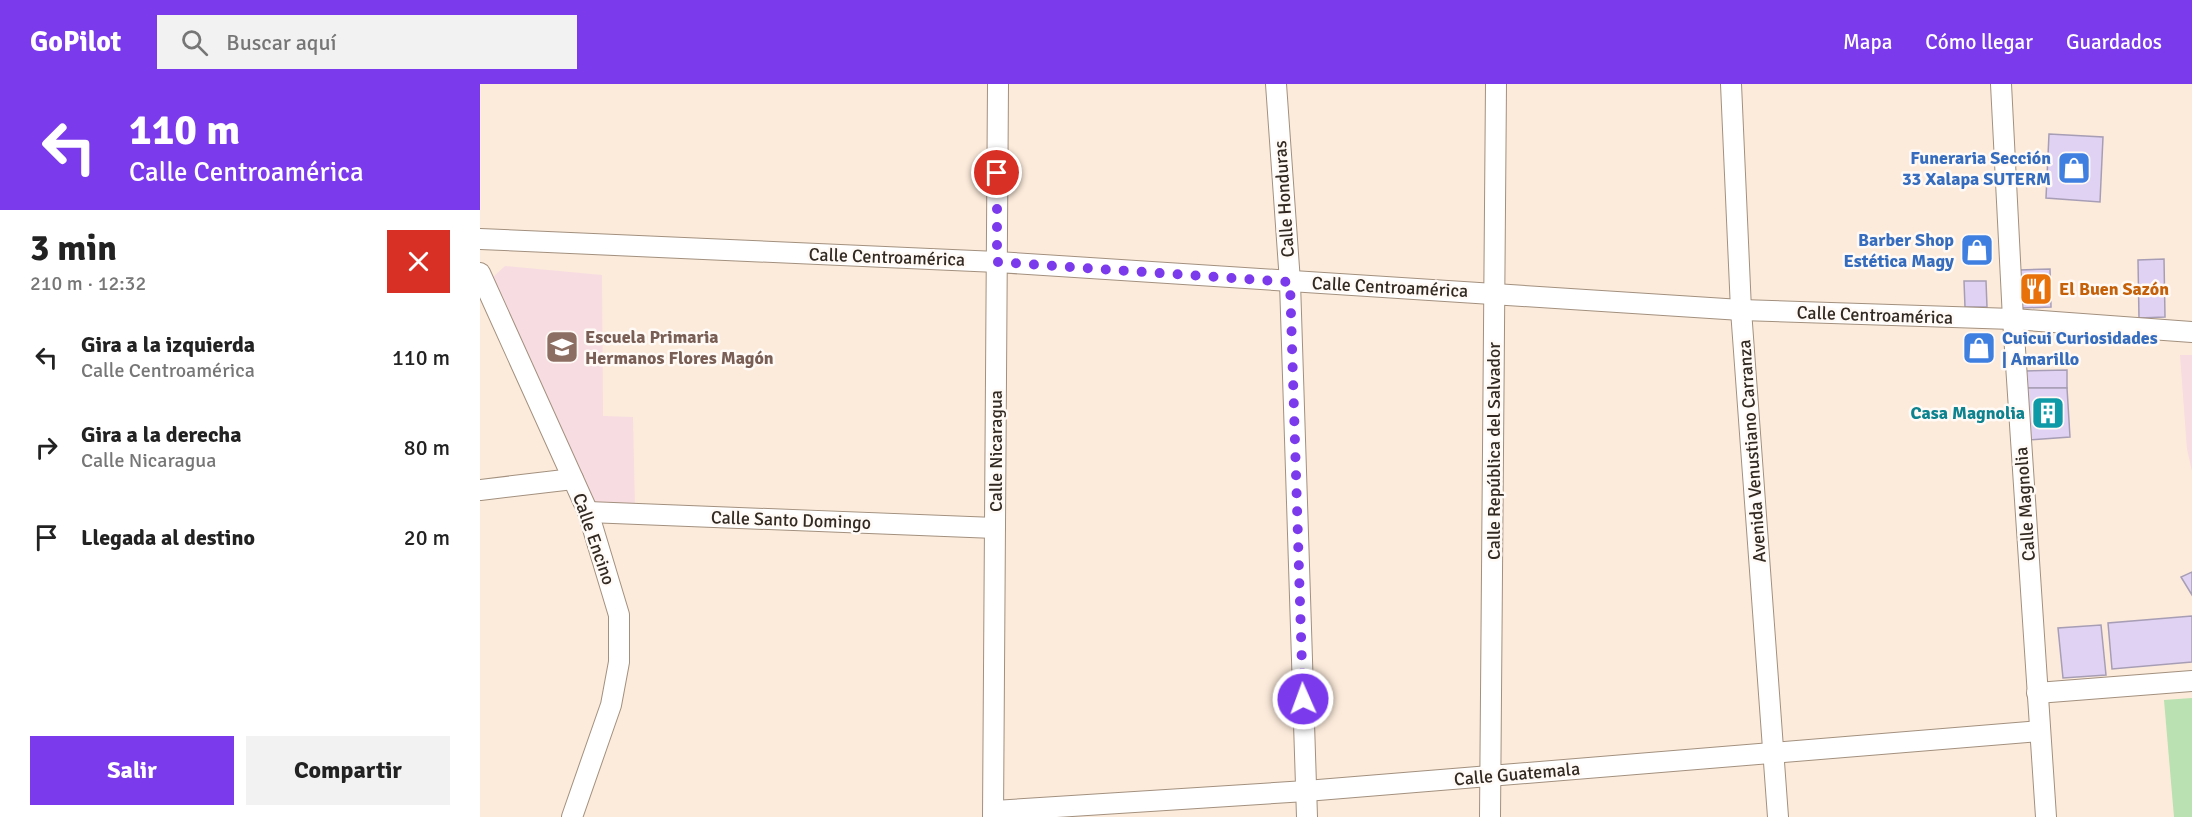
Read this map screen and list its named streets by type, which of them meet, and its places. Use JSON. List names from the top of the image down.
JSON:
{
  "streets": {
    "street": [
      "Calle Honduras",
      "Calle Centroamérica",
      "Calle Nicaragua",
      "Calle República del Salvador",
      "Avenida Venustiano Carranza",
      "Calle Magnolia",
      "Calle Santo Domingo",
      "Calle Encino",
      "Calle Guatemala"
    ]
  },
  "crossings": [
    ["Calle Honduras", "Calle Centroamérica"],
    ["Calle Honduras", "Calle Guatemala"],
    ["Calle Centroamérica", "Calle Nicaragua"],
    ["Calle Centroamérica", "Calle República del Salvador"],
    ["Calle Centroamérica", "Avenida Venustiano Carranza"],
    ["Calle Centroamérica", "Calle Magnolia"],
    ["Calle Nicaragua", "Calle Santo Domingo"],
    ["Calle Nicaragua", "Calle Guatemala"],
    ["Calle República del Salvador", "Calle Guatemala"],
    ["Avenida Venustiano Carranza", "Calle Guatemala"],
    ["Calle Magnolia", "Calle Guatemala"],
    ["Calle Santo Domingo", "Calle Encino"]
  ],
  "places": {
    "shop": ["Funeraria Sección 33 Xalapa SUTERM", "Barber Shop Estética Magy", "Cuicui Curiosidades | Amarillo"],
    "restaurant": ["El Buen Sazón"],
    "school or university": ["Escuela Primaria Hermanos Flores Magón"],
    "building": ["Casa Magnolia"]
  },
  "page": {
    "header": "GoPilot",
    "search": "Buscar aquí",
    "nav": ["Mapa", "Cómo llegar", "Guardados"],
    "turn": ["110 m", "Calle Centroamérica"],
    "heading": ["3 min", "210 m · 12:32"],
    "list": [
      {
        "name": "Gira a la izquierda",
        "note": "Calle Centroamérica",
        "value": "110 m"
      },
      {
        "name": "Gira a la derecha",
        "note": "Calle Nicaragua",
        "value": "80 m"
      },
      {
        "name": "Llegada al destino",
        "value": "20 m"
      }
    ],
    "buttons": ["Salir", "Compartir"]
  }
}
